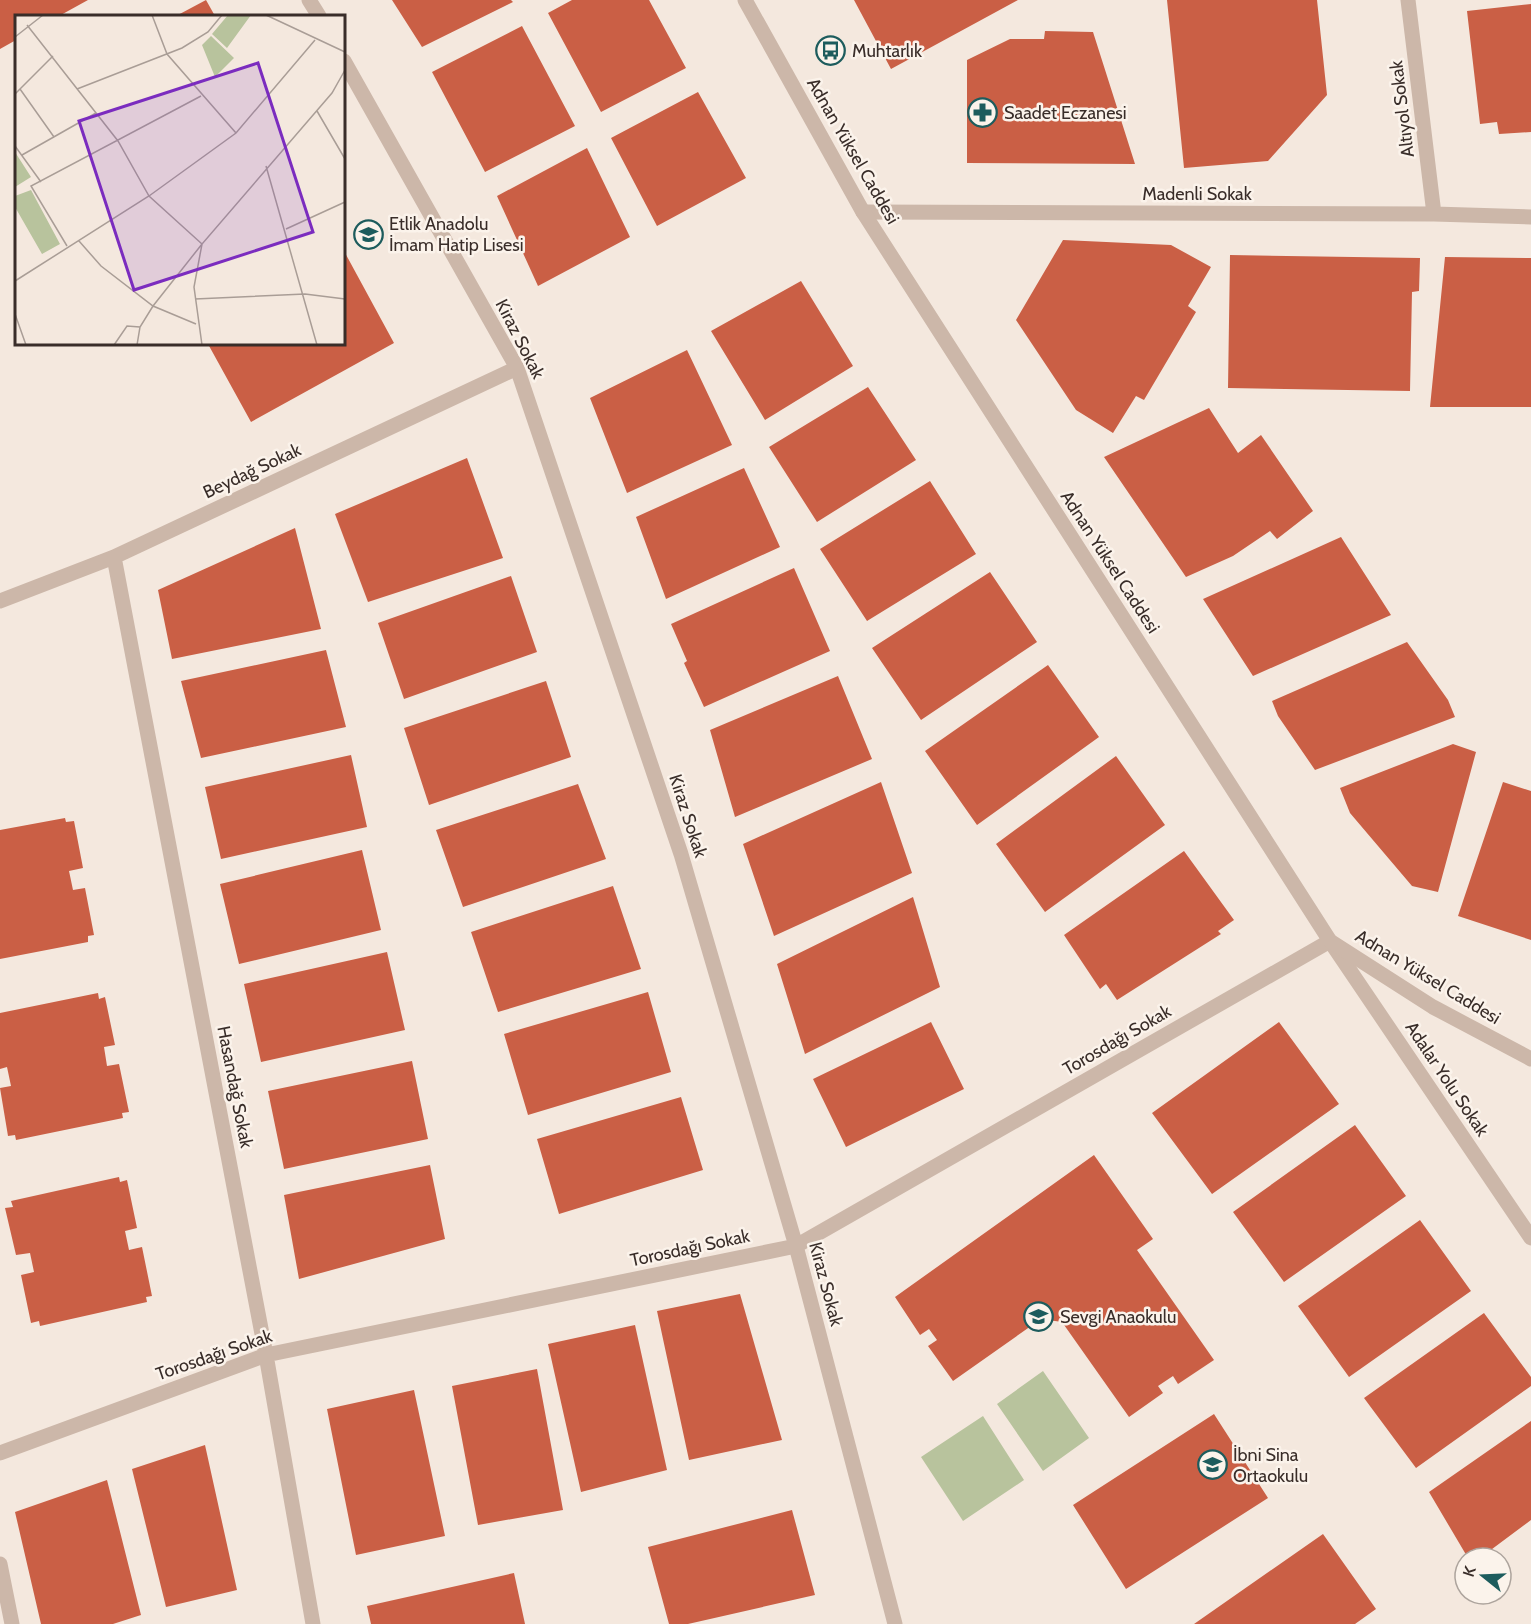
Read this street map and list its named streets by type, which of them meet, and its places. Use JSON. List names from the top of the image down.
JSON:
{
  "streets": {
    "street": [
      "Altıyol Sokak",
      "Adnan Yüksel Caddesi",
      "Madenli Sokak",
      "Kiraz Sokak",
      "Beydağ Sokak",
      "Torosdağı Sokak",
      "Adalar Yolu Sokak",
      "Hasandağ Sokak"
    ]
  },
  "crossings": [
    ["Altıyol Sokak", "Madenli Sokak"],
    ["Adnan Yüksel Caddesi", "Madenli Sokak"],
    ["Adnan Yüksel Caddesi", "Torosdağı Sokak"],
    ["Adnan Yüksel Caddesi", "Adalar Yolu Sokak"],
    ["Kiraz Sokak", "Beydağ Sokak"],
    ["Kiraz Sokak", "Torosdağı Sokak"],
    ["Beydağ Sokak", "Hasandağ Sokak"],
    ["Torosdağı Sokak", "Adalar Yolu Sokak"],
    ["Torosdağı Sokak", "Hasandağ Sokak"]
  ],
  "places": {
    "bus stop": ["Muhtarlık"],
    "pharmacy": ["Saadet Eczanesi"],
    "school or university": ["Etlik Anadolu İmam Hatip Lisesi", "Sevgi Anaokulu", "İbni Sina Ortaokulu"]
  },
  "north": "left"
}
